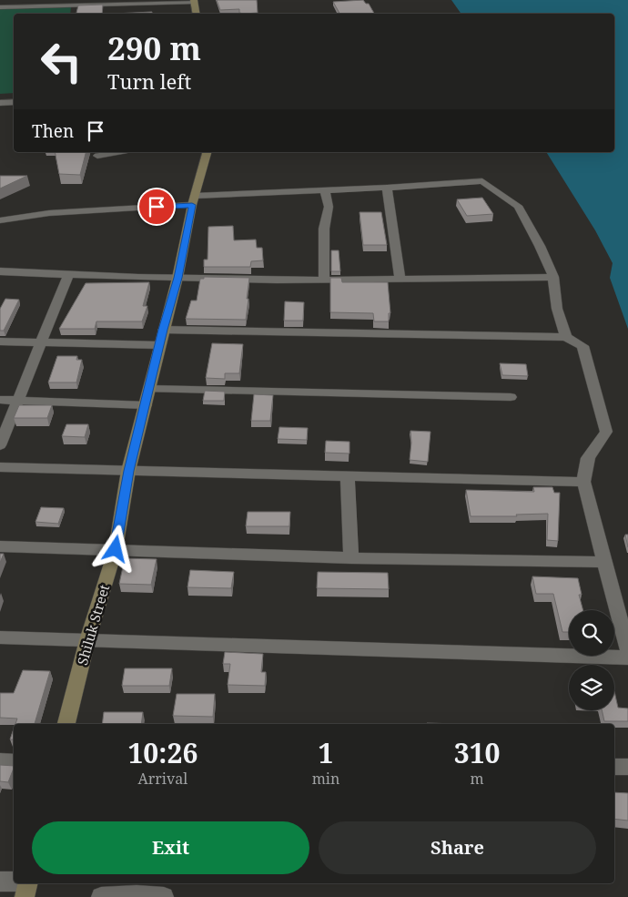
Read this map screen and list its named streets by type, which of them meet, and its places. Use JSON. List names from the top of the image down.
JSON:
{
  "streets": {
    "street": ["Shiluk Street"]
  },
  "page": {
    "turn": ["290 m", "Turn left"],
    "then": "Then",
    "eta": [
      "10:26",
      "Arrival",
      "1",
      "min",
      "310",
      "m"
    ],
    "buttons": ["Exit", "Share"]
  }
}
